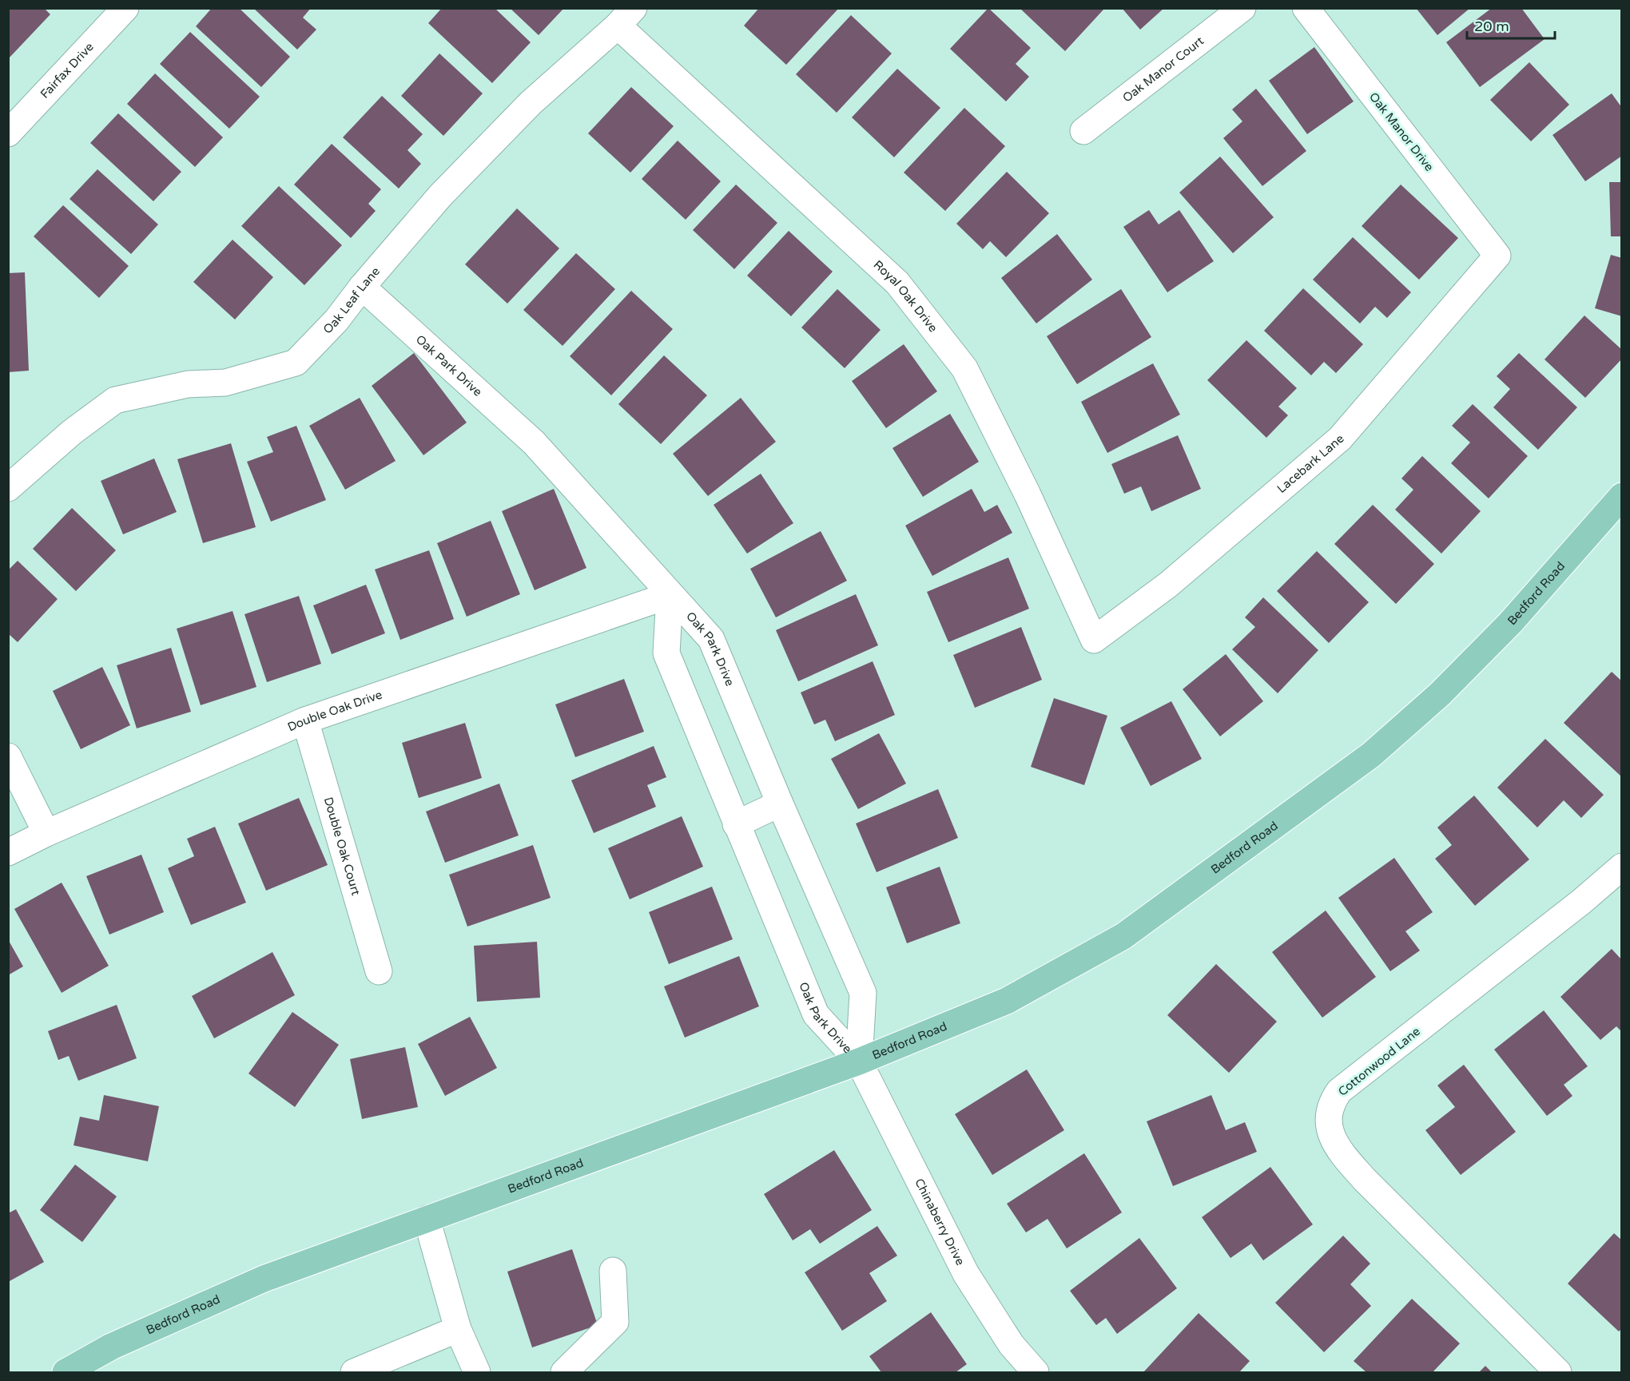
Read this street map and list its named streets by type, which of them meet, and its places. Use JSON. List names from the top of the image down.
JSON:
{
  "streets": {
    "main road": ["Bedford Road"],
    "street": [
      "Oak Manor Court",
      "Fairfax Drive",
      "Oak Manor Drive",
      "Royal Oak Drive",
      "Oak Leaf Lane",
      "Oak Park Drive",
      "Lacebark Lane",
      "Double Oak Drive",
      "Double Oak Court",
      "Cottonwood Lane",
      "Chinaberry Drive"
    ]
  },
  "crossings": [
    ["Oak Manor Drive", "Lacebark Lane"],
    ["Royal Oak Drive", "Oak Leaf Lane"],
    ["Royal Oak Drive", "Lacebark Lane"],
    ["Oak Leaf Lane", "Oak Park Drive"],
    ["Oak Park Drive", "Bedford Road"],
    ["Oak Park Drive", "Double Oak Drive"],
    ["Oak Park Drive", "Chinaberry Drive"],
    ["Bedford Road", "Chinaberry Drive"],
    ["Double Oak Drive", "Double Oak Court"]
  ],
  "scale_bar": "20 m"
}
